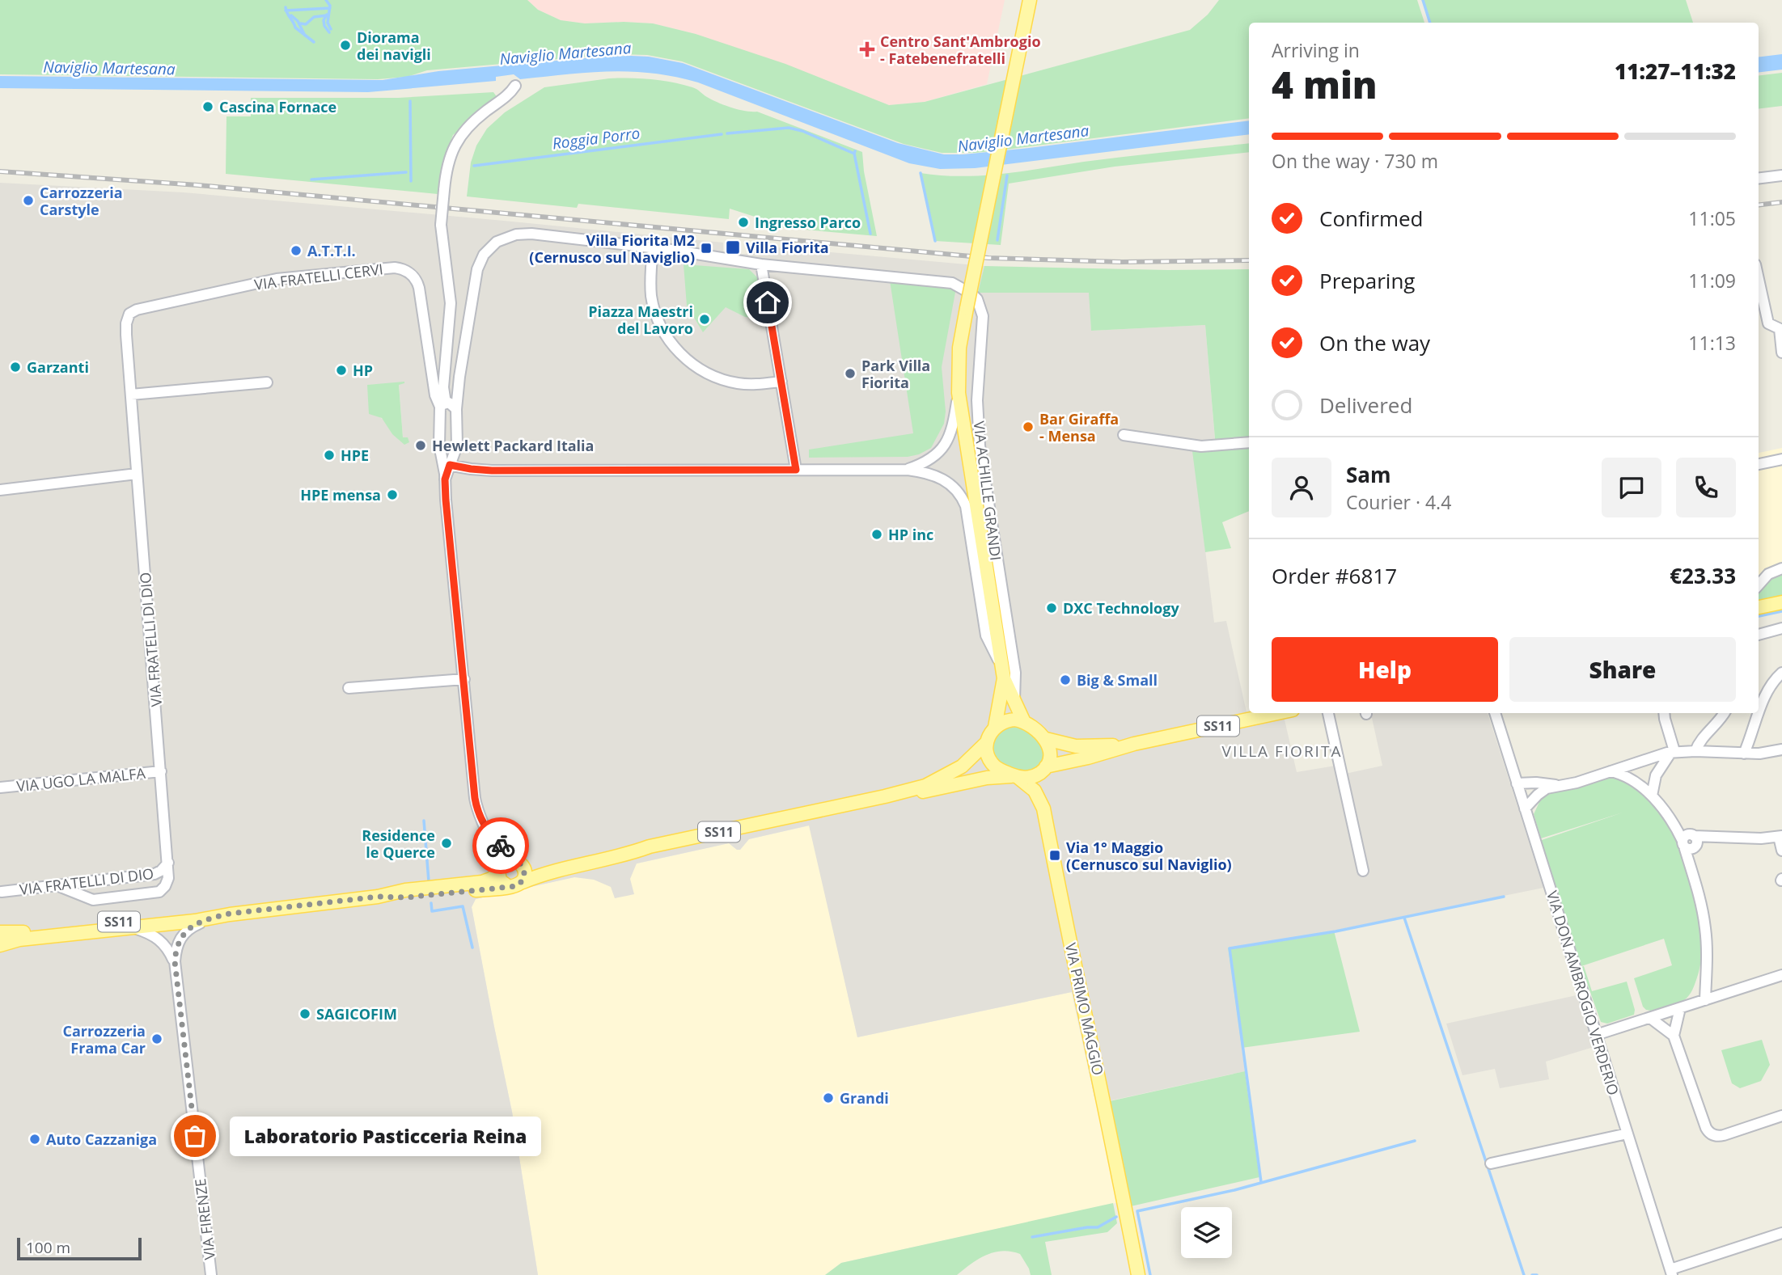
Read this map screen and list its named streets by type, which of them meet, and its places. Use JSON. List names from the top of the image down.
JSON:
{
  "streets": {
    "main road": ["SS11", "VIA PRIMO MAGGIO"],
    "street": [
      "VIA FRATELLI CERVI",
      "VIA ACHILLE GRANDI",
      "VIA FRATELLI DI DIO",
      "VIA UGO LA MALFA",
      "VIA DON AMBROGIO VERDERIO",
      "VIA FIRENZE"
    ]
  },
  "crossings": [
    ["VIA FRATELLI CERVI", "VIA ACHILLE GRANDI"],
    ["VIA FRATELLI CERVI", "VIA FRATELLI DI DIO"],
    ["VIA FRATELLI DI DIO", "VIA UGO LA MALFA"],
    ["SS11", "VIA PRIMO MAGGIO"],
    ["SS11", "VIA FIRENZE"]
  ],
  "districts": ["VILLA FIORITA"],
  "water": ["Naviglio Martesana", "Roggia Porro"],
  "places": {
    "other": [
      "Diorama dei navigli",
      "Cascina Fornace",
      "Carrozzeria Carstyle",
      "Ingresso Parco",
      "A.T.T.I.",
      "Piazza Maestri del Lavoro",
      "Garzanti",
      "HP",
      "Park Villa Fiorita",
      "Bar Giraffa - Mensa",
      "Hewlett Packard Italia",
      "HPE",
      "HPE mensa",
      "HP inc",
      "DXC Technology",
      "Big & Small",
      "Residence le Querce",
      "SAGICOFIM",
      "Carrozzeria Frama Car",
      "Grandi",
      "Laboratorio Pasticceria Reina",
      "Auto Cazzaniga"
    ],
    "health": ["Centro Sant'Ambrogio - Fatebenefratelli"],
    "transit": ["Villa Fiorita", "Villa Fiorita M2 (Cernusco sul Naviglio)", "Via 1° Maggio (Cernusco sul Naviglio)"]
  },
  "scale_bar": "100 m",
  "page": {
    "heading": ["4 min", "Arriving in", "11:27–11:32"],
    "panel": [
      "Sam",
      "Courier · 4.4",
      "Order #6817",
      "€23.33"
    ],
    "bar": "On the way · 730 m",
    "list": [
      ["Confirmed", "11:05"],
      ["Preparing", "11:09"],
      ["On the way", "11:13"],
      "Delivered"
    ],
    "buttons": ["Help", "Share"],
    "bubble": "Laboratorio Pasticceria Reina",
    "scale": "100 m"
  }
}
